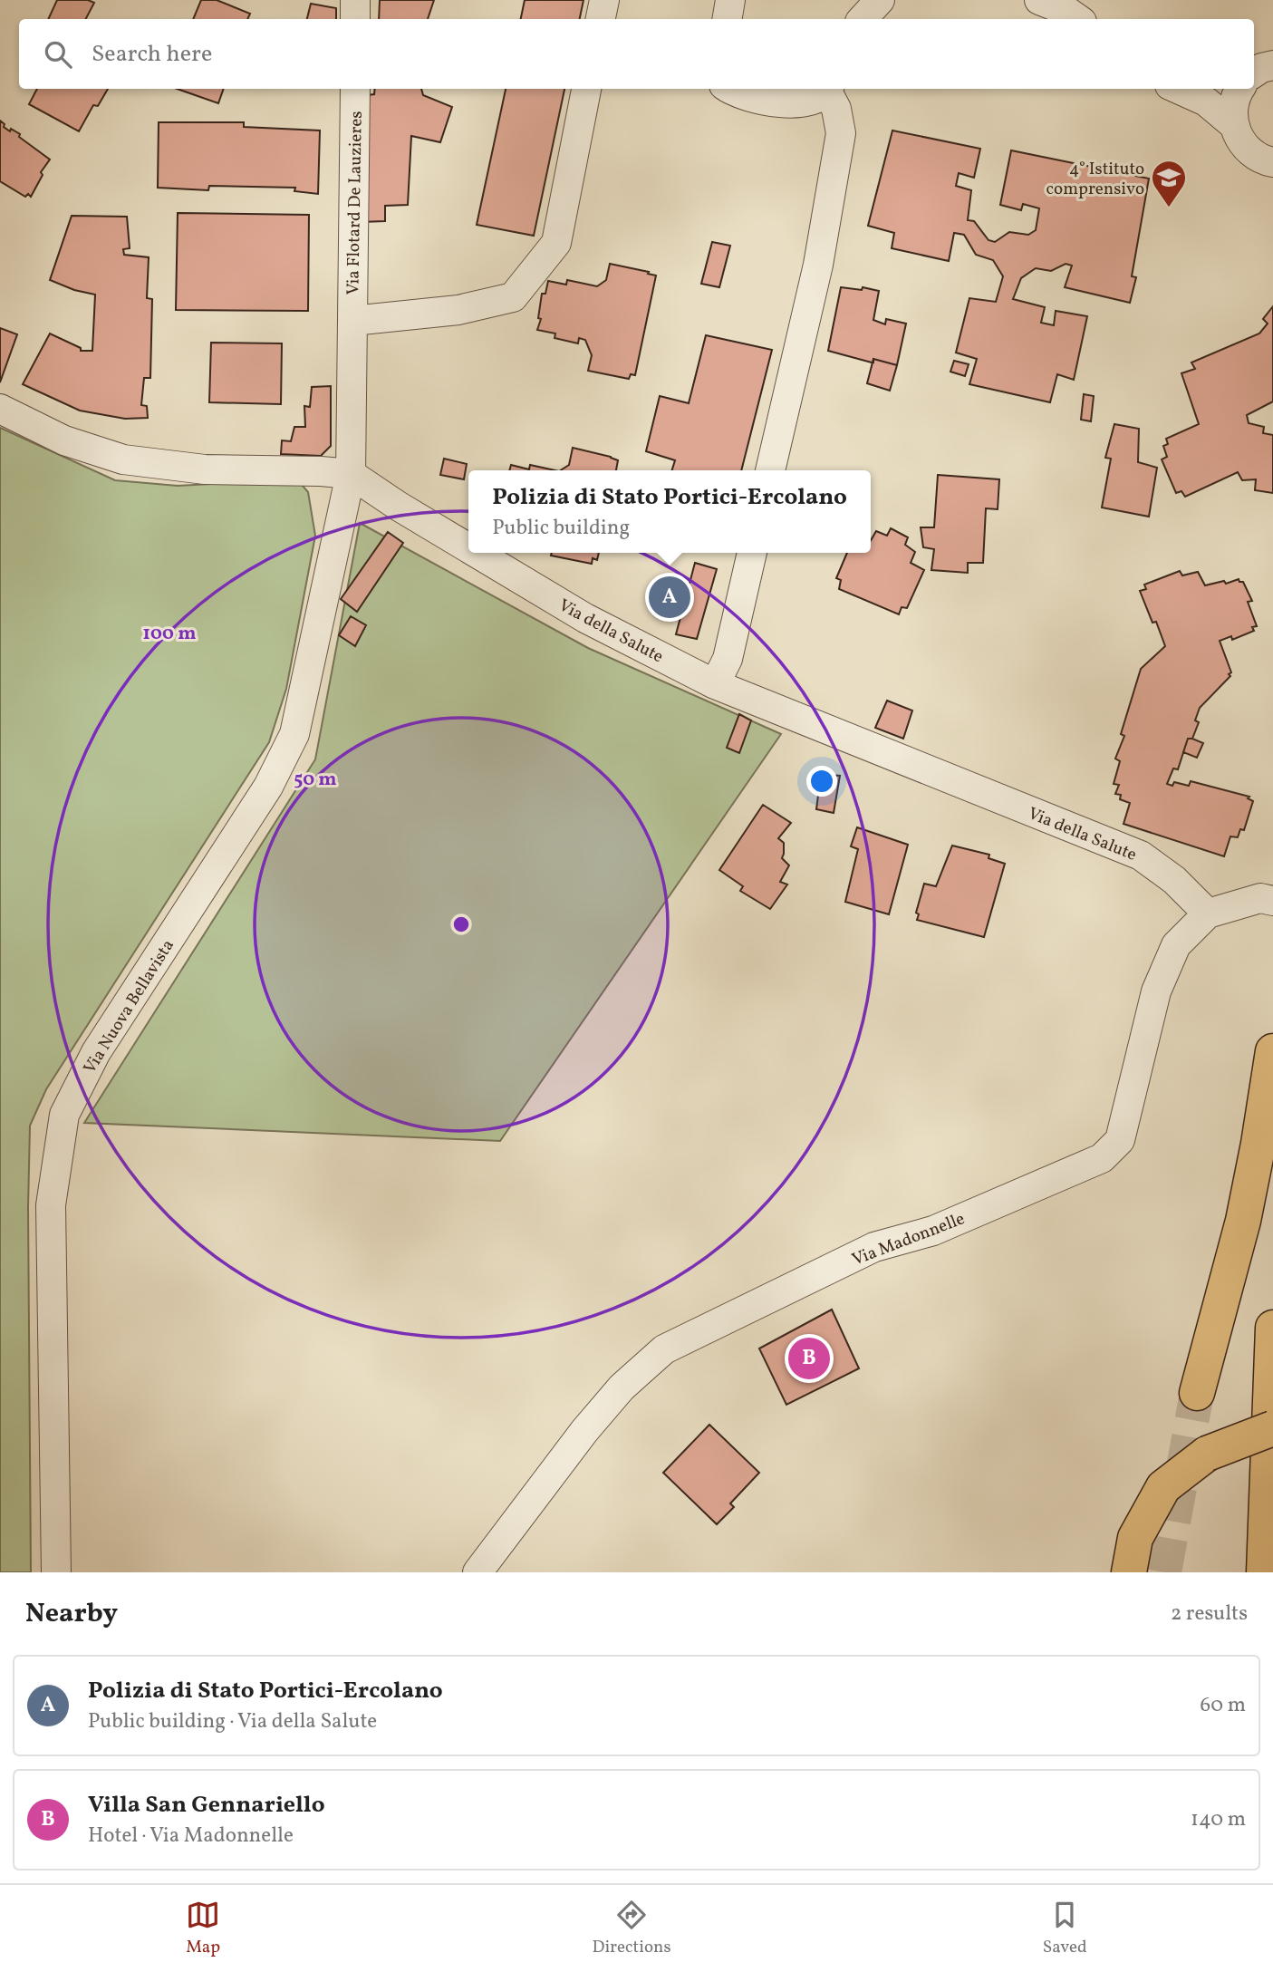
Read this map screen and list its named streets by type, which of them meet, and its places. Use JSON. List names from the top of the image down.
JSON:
{
  "streets": {
    "street": [
      "Via Flotard De Lauzieres",
      "Via della Salute",
      "Via Nuova Bellavista",
      "Via Madonnelle"
    ]
  },
  "crossings": [
    ["Via Flotard De Lauzieres", "Via della Salute"],
    ["Via Flotard De Lauzieres", "Via Nuova Bellavista"],
    ["Via della Salute", "Via Nuova Bellavista"],
    ["Via della Salute", "Via Madonnelle"]
  ],
  "places": {
    "school or university": ["4° Istituto comprensivo"]
  },
  "page": {
    "search": "Search here",
    "popup": ["Polizia di Stato Portici-Ercolano", "Public building"],
    "pins": ["A", "B"],
    "heading": ["Nearby", "2 results"],
    "list": [
      {
        "mark": "A",
        "name": "Polizia di Stato Portici-Ercolano",
        "note": "Public building · Via della Salute",
        "value": "60 m"
      },
      {
        "mark": "B",
        "name": "Villa San Gennariello",
        "note": "Hotel · Via Madonnelle",
        "value": "140 m"
      }
    ],
    "nav": ["Map", "Directions", "Saved"]
  },
  "rings": ["100 m", "50 m"]
}
